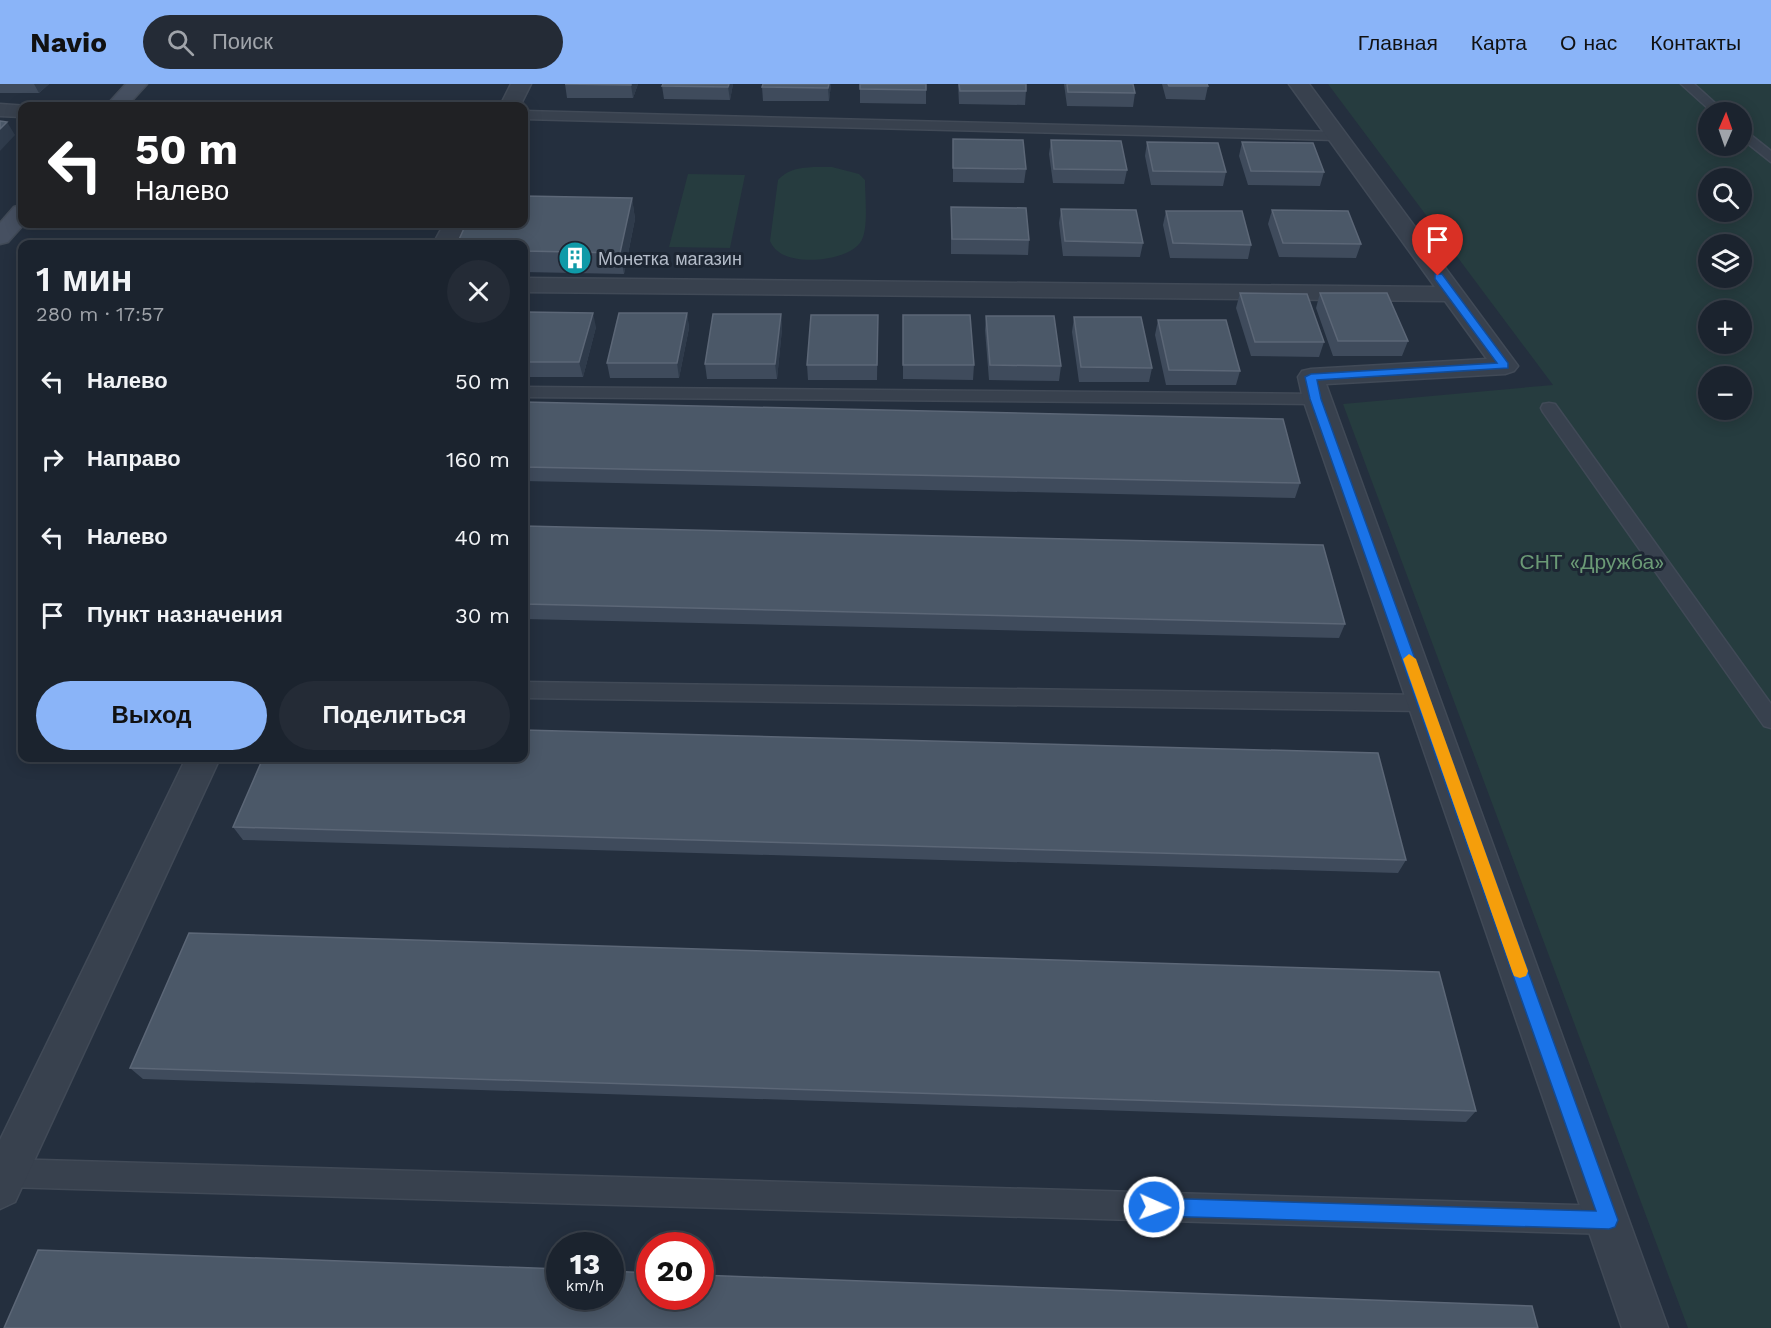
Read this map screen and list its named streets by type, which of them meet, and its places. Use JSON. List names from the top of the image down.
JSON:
{
  "parks": ["СНТ «Дружба»"],
  "places": {
    "building": ["Монетка магазин"]
  },
  "north": "top",
  "page": {
    "header": "Navio",
    "search": "Поиск",
    "nav": [
      "Главная",
      "Карта",
      "О нас",
      "Контакты"
    ],
    "map_buttons": ["+", "−"],
    "turn": ["50 m", "Налево"],
    "heading": ["1 мин", "280 m · 17:57"],
    "list": [
      {
        "name": "Налево",
        "value": "50 m"
      },
      {
        "name": "Направо",
        "value": "160 m"
      },
      {
        "name": "Налево",
        "value": "40 m"
      },
      {
        "name": "Пункт назначения",
        "value": "30 m"
      }
    ],
    "buttons": ["Выход", "Поделиться"],
    "speed": "13 km/h",
    "limit": "20"
  }
}
